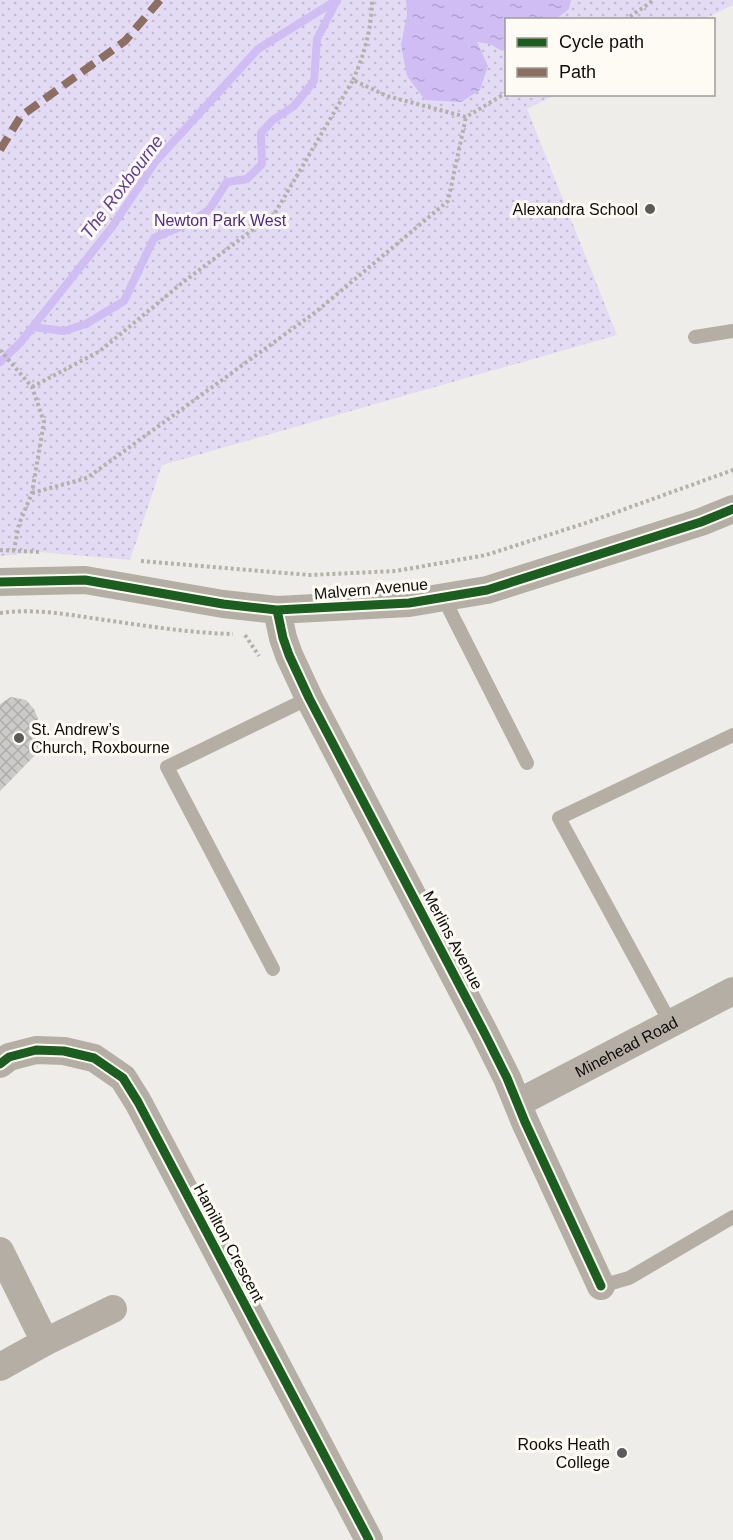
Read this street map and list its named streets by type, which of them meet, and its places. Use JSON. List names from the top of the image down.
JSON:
{
  "streets": {
    "street": [
      "Malvern Avenue",
      "Merlins Avenue",
      "Minehead Road",
      "Hamilton Crescent"
    ]
  },
  "crossings": [
    ["Malvern Avenue", "Merlins Avenue"],
    ["Merlins Avenue", "Minehead Road"]
  ],
  "water": ["The Roxbourne"],
  "parks": ["Newton Park West"],
  "places": ["Alexandra School", "St. Andrew’s Church, Roxbourne", "Rooks Heath College"],
  "legend": ["Cycle path", "Path"]
}
